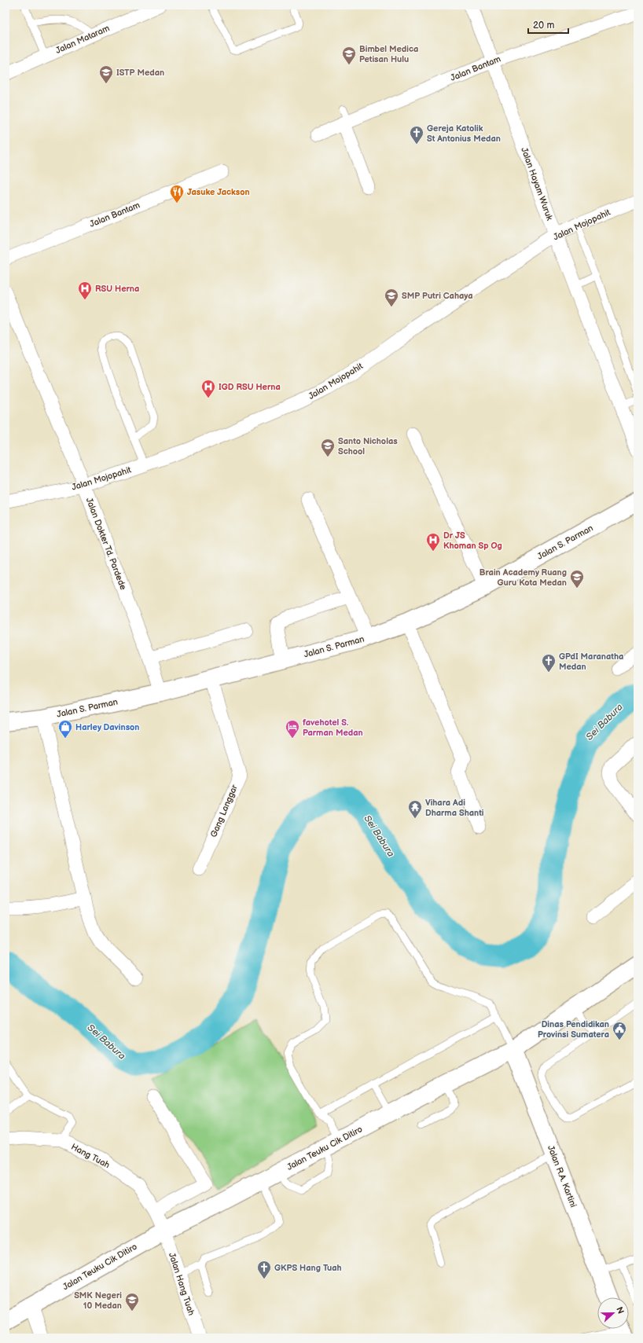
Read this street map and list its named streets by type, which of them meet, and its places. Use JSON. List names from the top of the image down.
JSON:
{
  "streets": {
    "street": [
      "Jalan Mataram",
      "Jalan Bantam",
      "Jalan Hayam Wuruk",
      "Jalan Mojopahit",
      "Jalan S. Parman",
      "Jalan Dokter Td. Pardede",
      "Gang Langgar",
      "Jalan Teuku Cik Ditiro",
      "Hang Tuah",
      "Jalan R.A. Kartini",
      "Jalan Hang Tuah"
    ]
  },
  "crossings": [
    ["Jalan Bantam", "Jalan Hayam Wuruk"],
    ["Jalan Hayam Wuruk", "Jalan Mojopahit"],
    ["Jalan Mojopahit", "Jalan Dokter Td. Pardede"],
    ["Jalan S. Parman", "Jalan Dokter Td. Pardede"],
    ["Jalan S. Parman", "Gang Langgar"],
    ["Jalan Teuku Cik Ditiro", "Hang Tuah"],
    ["Jalan Teuku Cik Ditiro", "Jalan R.A. Kartini"],
    ["Jalan Teuku Cik Ditiro", "Jalan Hang Tuah"],
    ["Hang Tuah", "Jalan Hang Tuah"]
  ],
  "water": ["Sei Babura"],
  "places": {
    "school or university": [
      "Bimbel Medica Petisan Hulu",
      "ISTP Medan",
      "SMP Putri Cahaya",
      "Santo Nicholas School",
      "Brain Academy Ruang Guru Kota Medan",
      "SMK Negeri 10 Medan"
    ],
    "church": ["Gereja Katolik St Antonius Medan", "GPdI Maranatha Medan", "GKPS Hang Tuah"],
    "restaurant": ["Jasuke Jackson"],
    "hospital": ["RSU Herna", "IGD RSU Herna", "Dr JS Khoman Sp Og"],
    "shop": ["Harley Davinson"],
    "hotel": ["favehotel S. Parman Medan"],
    "temple": ["Vihara Adi Dharma Shanti"],
    "public building": ["Dinas Pendidikan Provinsi Sumatera"]
  },
  "scale_bar": "20 m",
  "north": "right"
}
